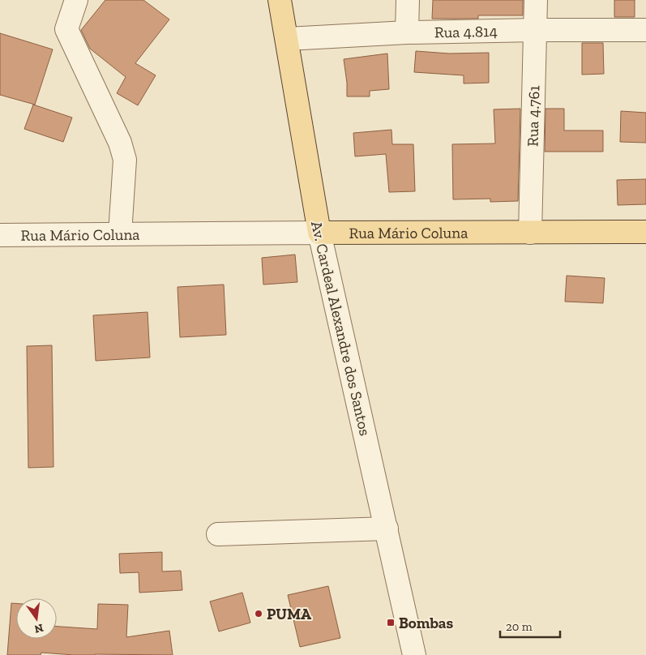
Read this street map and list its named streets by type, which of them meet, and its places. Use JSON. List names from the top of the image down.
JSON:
{
  "streets": {
    "main road": ["Rua Mário Coluna", "Av. Cardeal Alexandre dos Santos"],
    "street": ["Rua 4.814", "Rua 4.761"]
  },
  "crossings": [
    ["Rua 4.814", "Rua 4.761"],
    ["Rua 4.814", "Av. Cardeal Alexandre dos Santos"],
    ["Rua 4.761", "Rua Mário Coluna"],
    ["Rua Mário Coluna", "Av. Cardeal Alexandre dos Santos"]
  ],
  "places": {
    "other": ["PUMA"],
    "transit": ["Bombas"]
  },
  "scale_bar": "20 m",
  "north": "bottom"
}
